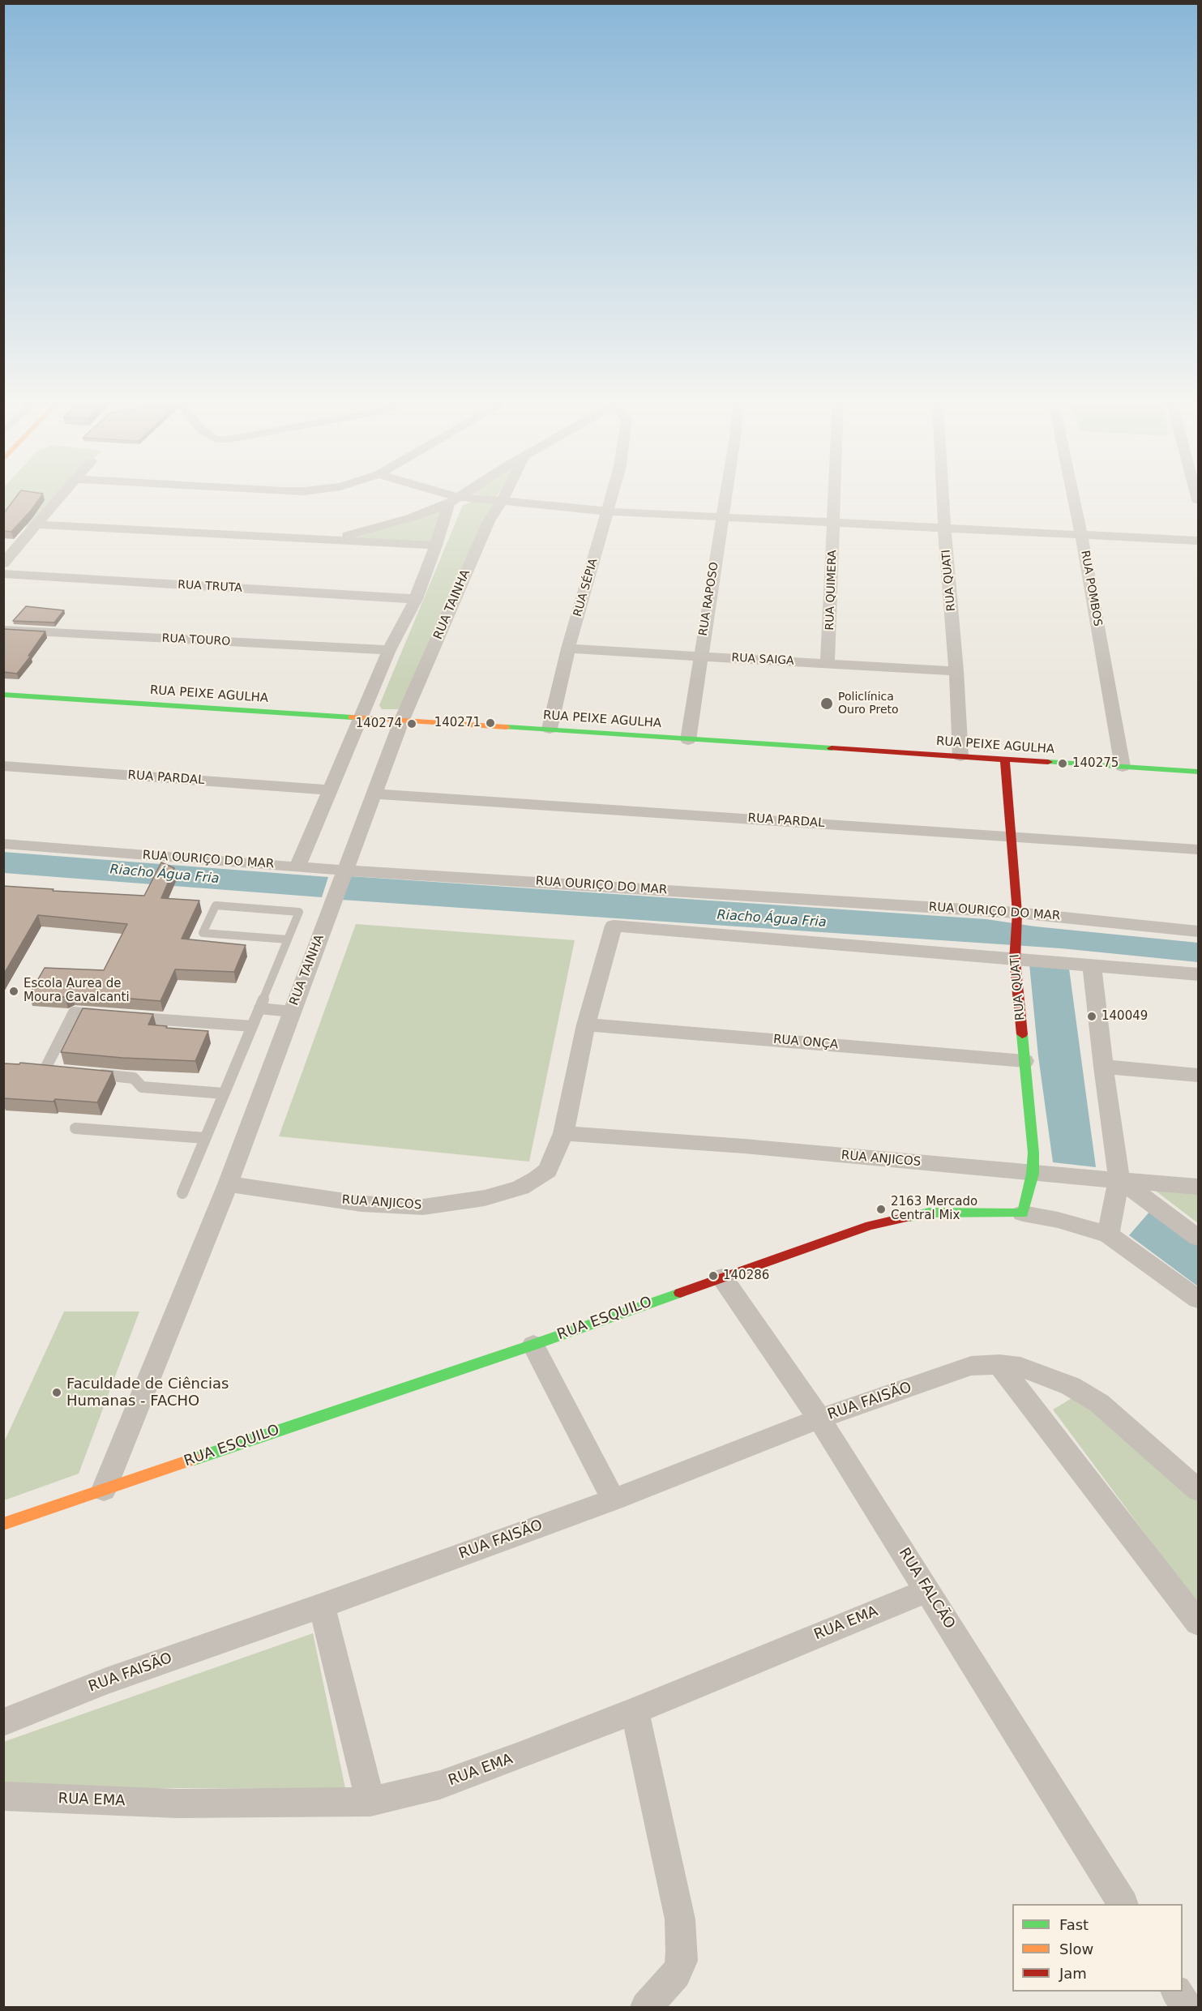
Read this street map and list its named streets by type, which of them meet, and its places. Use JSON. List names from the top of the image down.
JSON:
{
  "streets": {
    "main road": ["RUA QUATI", "RUA PEIXE AGULHA", "RUA ESQUILO"],
    "street": [
      "RUA TRUTA",
      "RUA SÉPIA",
      "RUA POMBOS",
      "RUA QUIMERA",
      "RUA RAPOSO",
      "RUA TAINHA",
      "RUA TOURO",
      "RUA SAIGA",
      "RUA PARDAL",
      "RUA OURIÇO DO MAR",
      "RUA ONÇA",
      "RUA ANJICOS",
      "RUA FAISÃO",
      "RUA FALCÃO",
      "RUA EMA"
    ]
  },
  "crossings": [
    ["RUA QUATI", "RUA SAIGA"],
    ["RUA QUATI", "RUA PEIXE AGULHA"],
    ["RUA QUATI", "RUA PARDAL"],
    ["RUA QUATI", "RUA OURIÇO DO MAR"],
    ["RUA QUATI", "RUA ONÇA"],
    ["RUA QUATI", "RUA ANJICOS"],
    ["RUA QUATI", "RUA ESQUILO"],
    ["RUA SÉPIA", "RUA SAIGA"],
    ["RUA SÉPIA", "RUA PEIXE AGULHA"],
    ["RUA POMBOS", "RUA PEIXE AGULHA"],
    ["RUA QUIMERA", "RUA SAIGA"],
    ["RUA RAPOSO", "RUA SAIGA"],
    ["RUA RAPOSO", "RUA PEIXE AGULHA"],
    ["RUA TAINHA", "RUA PEIXE AGULHA"],
    ["RUA TAINHA", "RUA PARDAL"],
    ["RUA TAINHA", "RUA OURIÇO DO MAR"],
    ["RUA TAINHA", "RUA ANJICOS"],
    ["RUA TAINHA", "RUA ESQUILO"],
    ["RUA ONÇA", "RUA ANJICOS"],
    ["RUA ESQUILO", "RUA FALCÃO"],
    ["RUA FAISÃO", "RUA FALCÃO"],
    ["RUA FALCÃO", "RUA EMA"]
  ],
  "water": ["Riacho Água Fria"],
  "places": [
    "Policlínica Ouro Preto",
    "140271",
    "140274",
    "140275",
    "Escola Aurea de Moura Cavalcanti",
    "140049",
    "2163 Mercado Central Mix",
    "140286",
    "Faculdade de Ciências Humanas - FACHO"
  ],
  "legend": ["Fast", "Slow", "Jam"]
}
